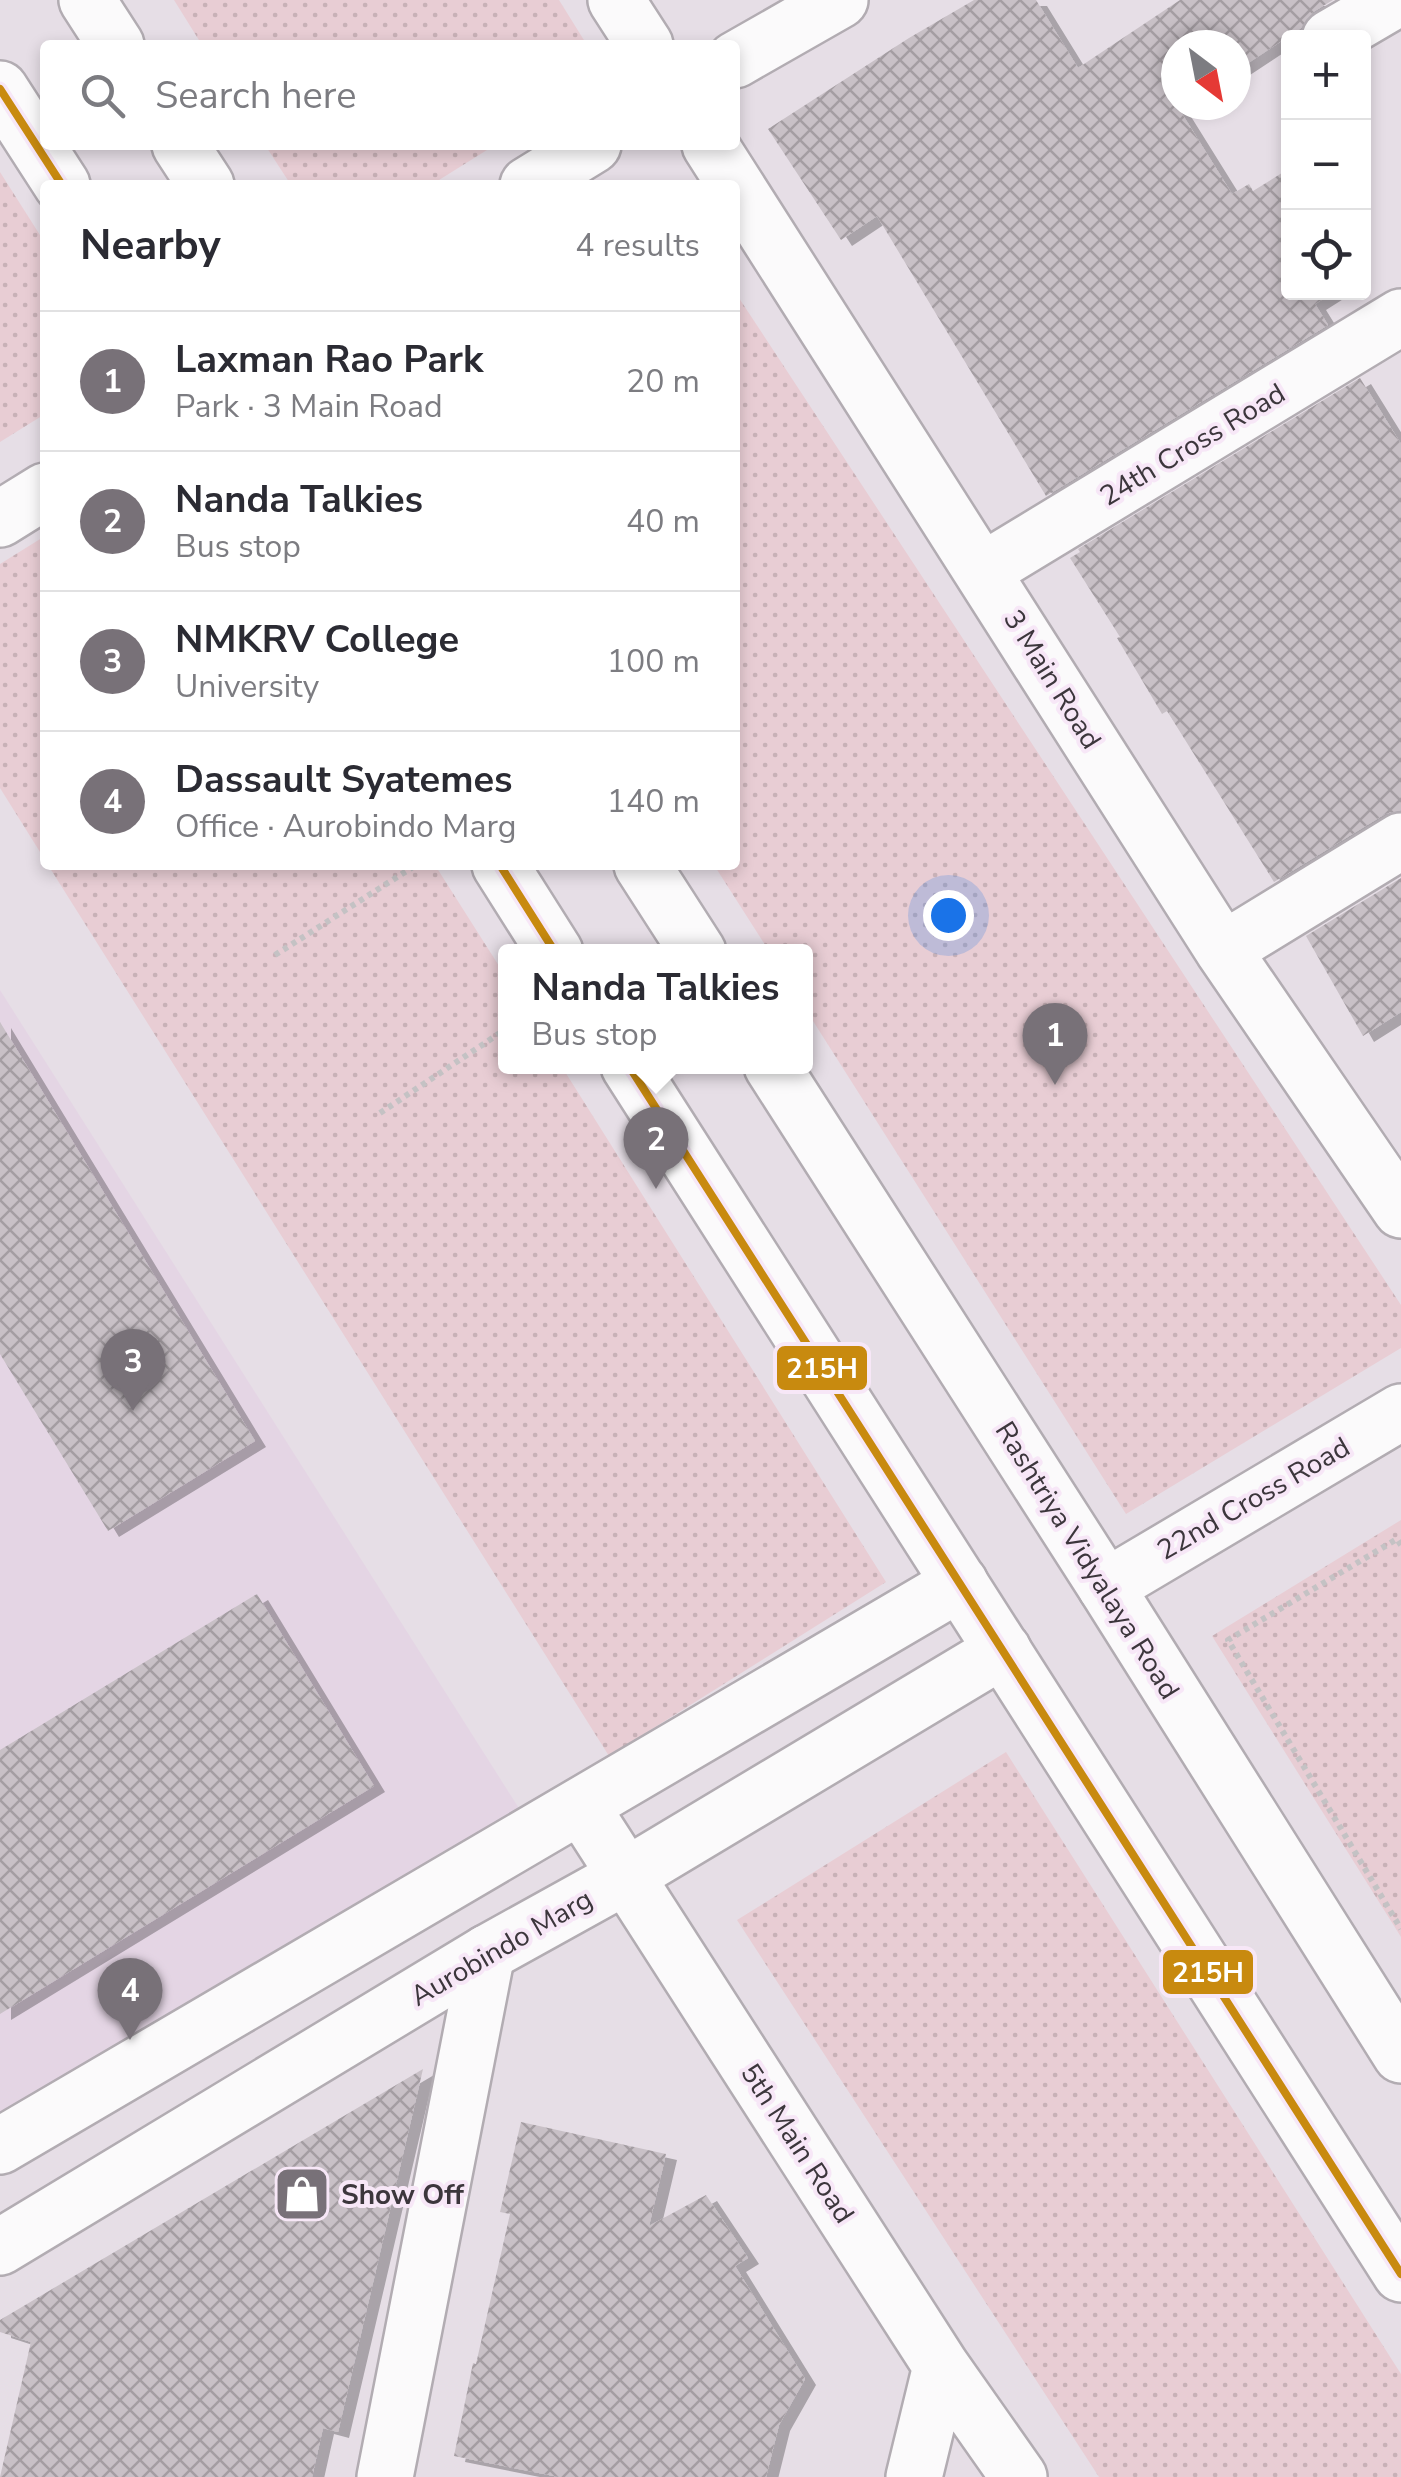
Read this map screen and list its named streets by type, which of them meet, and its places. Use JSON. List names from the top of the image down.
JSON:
{
  "streets": {
    "street": [
      "24th Cross Road",
      "3 Main Road",
      "22nd Cross Road",
      "Rashtriya Vidyalaya Road",
      "Aurobindo Marg",
      "5th Main Road"
    ]
  },
  "crossings": [
    ["24th Cross Road", "3 Main Road"],
    ["22nd Cross Road", "Rashtriya Vidyalaya Road"],
    ["Aurobindo Marg", "5th Main Road"]
  ],
  "places": {
    "shop": ["Show Off"]
  },
  "lines": ["transit line 215H"],
  "north": "bottom right",
  "page": {
    "map_buttons": ["+", "−"],
    "search": "Search here",
    "heading": ["Nearby", "4 results"],
    "list": [
      {
        "mark": "1",
        "name": "Laxman Rao Park",
        "note": "Park · 3 Main Road",
        "value": "20 m"
      },
      {
        "mark": "2",
        "name": "Nanda Talkies",
        "note": "Bus stop",
        "value": "40 m"
      },
      {
        "mark": "3",
        "name": "NMKRV College",
        "note": "University",
        "value": "100 m"
      },
      {
        "mark": "4",
        "name": "Dassault Syatemes",
        "note": "Office · Aurobindo Marg",
        "value": "140 m"
      }
    ],
    "popup": ["Nanda Talkies", "Bus stop"],
    "pins": [
      "1",
      "2",
      "3",
      "4"
    ]
  }
}
